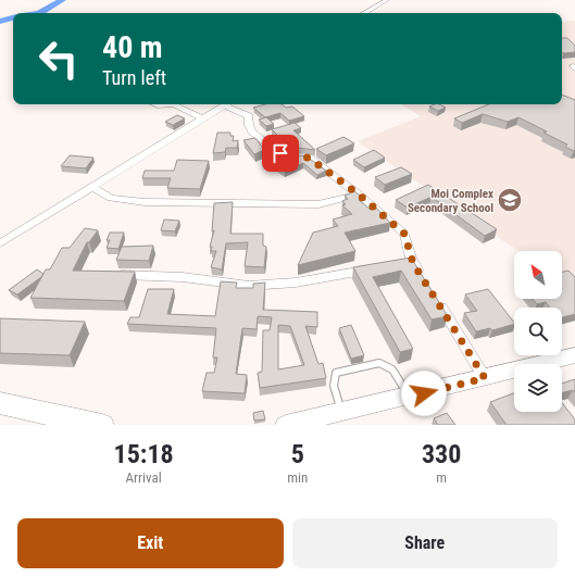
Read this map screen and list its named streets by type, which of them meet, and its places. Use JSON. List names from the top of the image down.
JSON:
{
  "places": {
    "school or university": ["Moi Complex Secondary School"]
  },
  "north": "top left",
  "page": {
    "turn": ["40 m", "Turn left"],
    "eta": [
      "15:18",
      "Arrival",
      "5",
      "min",
      "330",
      "m"
    ],
    "buttons": ["Exit", "Share"]
  }
}
